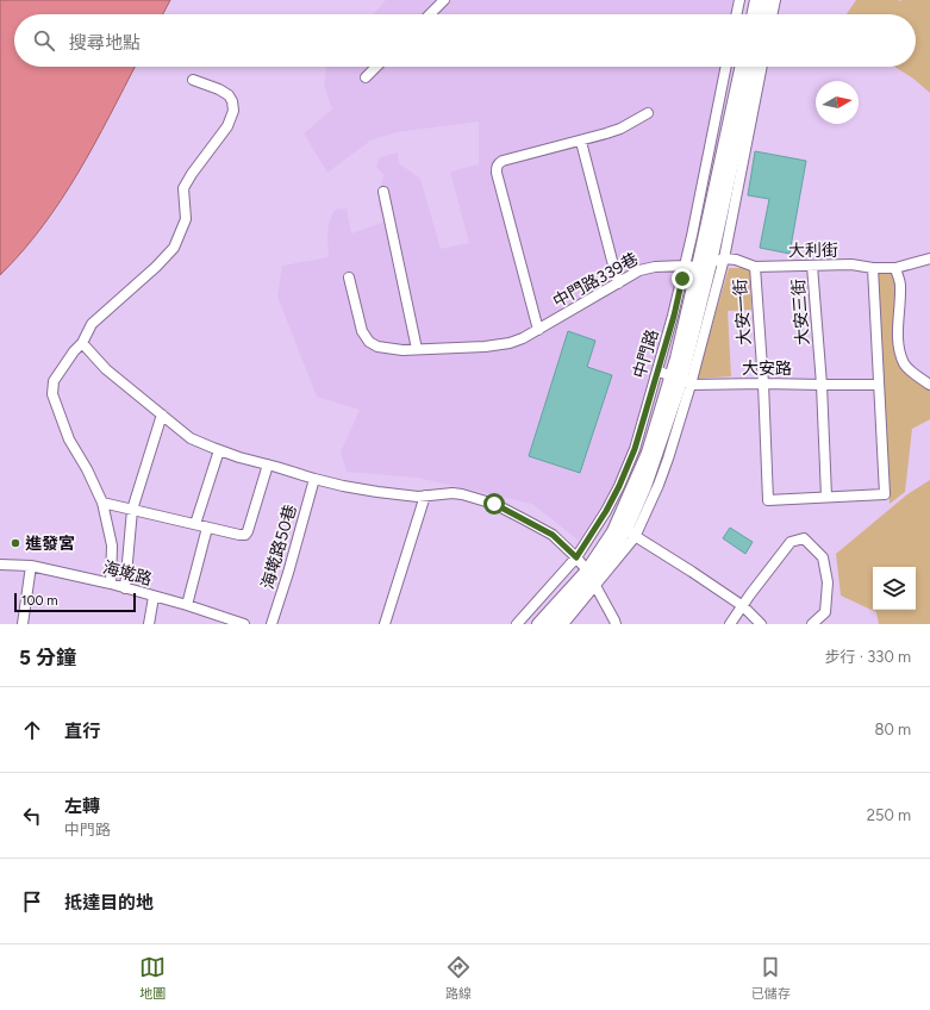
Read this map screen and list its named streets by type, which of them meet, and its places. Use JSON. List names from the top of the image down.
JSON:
{
  "streets": {
    "main road": ["中門路"],
    "street": [
      "大利街",
      "中門路339巷",
      "大安一街",
      "大安三街",
      "大安路",
      "海墘路50巷",
      "海墘路"
    ]
  },
  "crossings": [
    ["大利街", "中門路339巷"],
    ["大利街", "大安一街"],
    ["大利街", "大安三街"],
    ["大利街", "中門路"],
    ["中門路339巷", "中門路"],
    ["大安一街", "大安三街"],
    ["大安一街", "大安路"],
    ["大安三街", "大安路"],
    ["中門路", "大安路"]
  ],
  "places": ["進發宮"],
  "scale_bar": "100 m",
  "north": "right",
  "page": {
    "search": "搜尋地點",
    "scale": "100 m",
    "heading": ["5 分鐘", "步行 · 330 m"],
    "list": [
      ["直行", "80 m"],
      ["左轉", "中門路", "250 m"],
      "抵達目的地"
    ],
    "nav": ["地圖", "路線", "已儲存"]
  }
}
